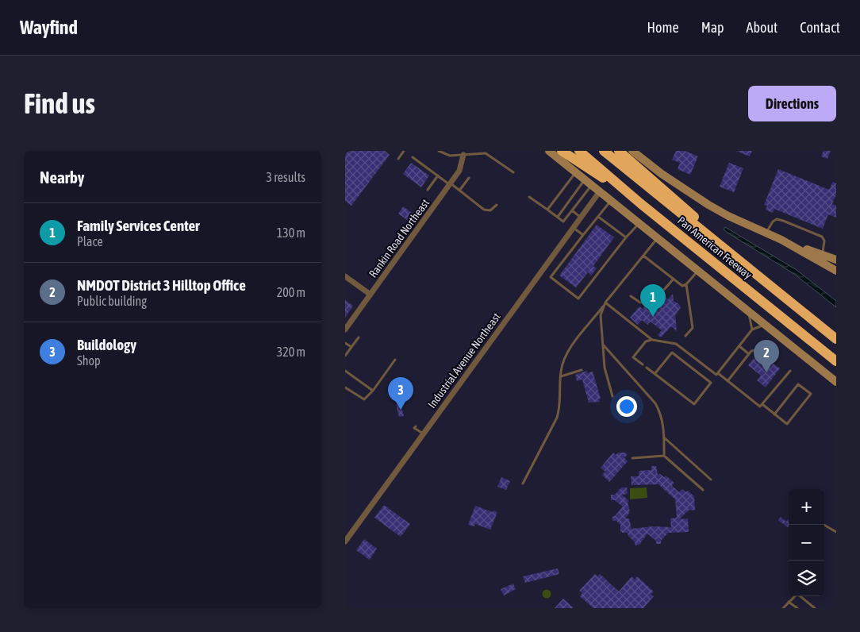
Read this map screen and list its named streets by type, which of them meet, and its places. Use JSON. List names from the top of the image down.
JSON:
{
  "streets": {
    "highway": ["Pan American Freeway"],
    "street": ["Rankin Road Northeast", "Industrial Avenue Northeast"]
  },
  "page": {
    "header": "Wayfind",
    "nav": [
      "Home",
      "Map",
      "About",
      "Contact"
    ],
    "buttons": "Directions",
    "title": "Find us",
    "heading": ["Nearby", "3 results"],
    "list": [
      {
        "mark": "1",
        "name": "Family Services Center",
        "note": "Place",
        "value": "130 m"
      },
      {
        "mark": "2",
        "name": "NMDOT District 3 Hilltop Office",
        "note": "Public building",
        "value": "200 m"
      },
      {
        "mark": "3",
        "name": "Buildology",
        "note": "Shop",
        "value": "320 m"
      }
    ],
    "pins": ["1", "2", "3"],
    "map_buttons": ["+", "−"]
  }
}
